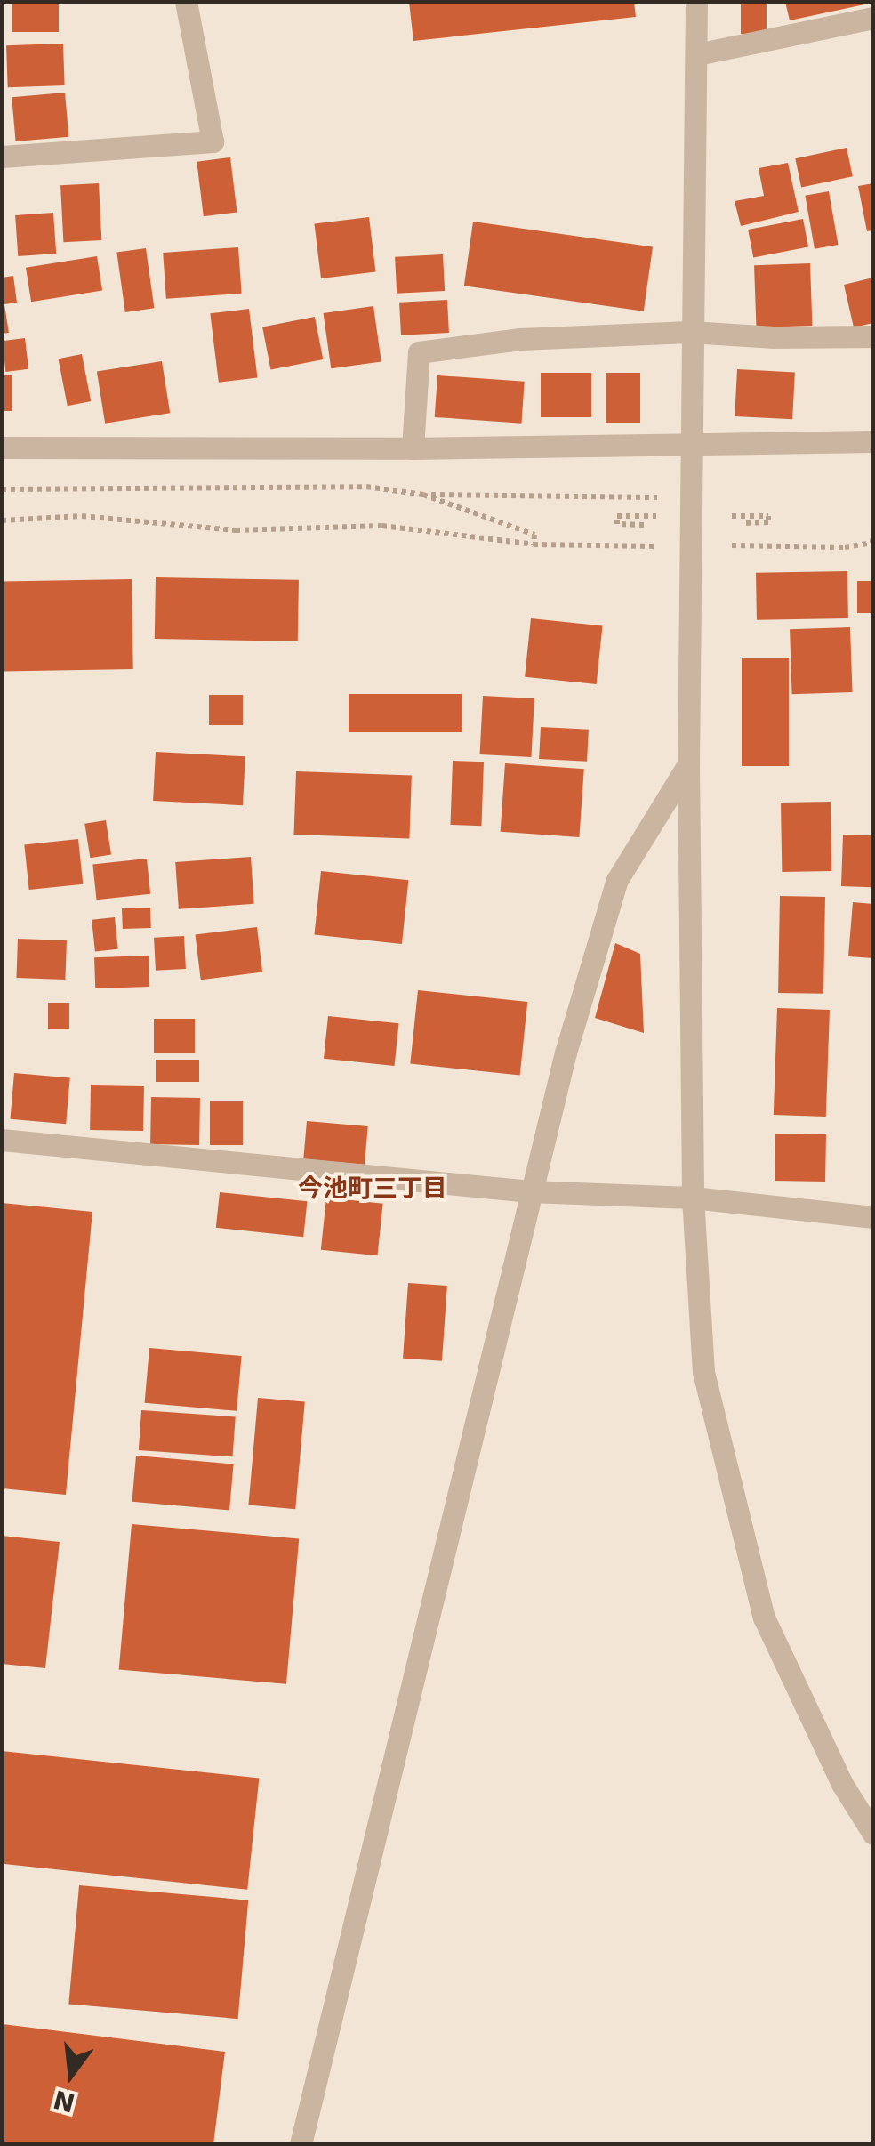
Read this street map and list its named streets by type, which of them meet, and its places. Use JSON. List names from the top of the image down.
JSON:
{
  "districts": ["今池町三丁目"],
  "north": "bottom"
}
